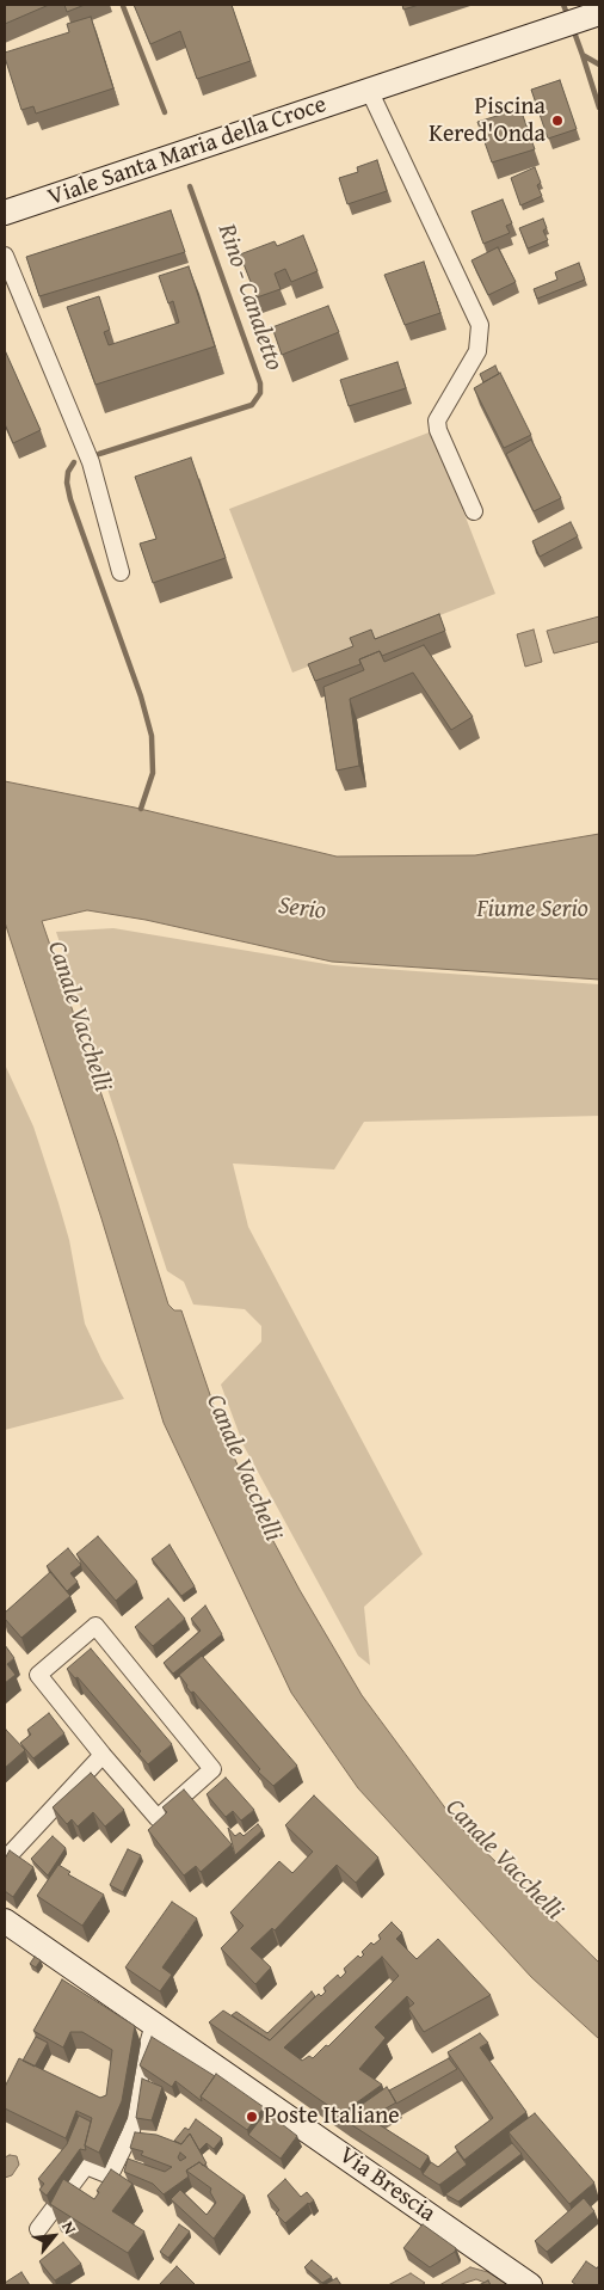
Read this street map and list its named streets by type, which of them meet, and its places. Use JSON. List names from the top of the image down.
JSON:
{
  "streets": {
    "street": ["Viale Santa Maria della Croce", "Via Brescia"]
  },
  "water": [
    "Rino - Canaletto",
    "Serio",
    "Fiume Serio",
    "Canale Vacchelli"
  ],
  "places": ["Piscina Kered'Onda", "Poste Italiane"],
  "north": "top right"
}
